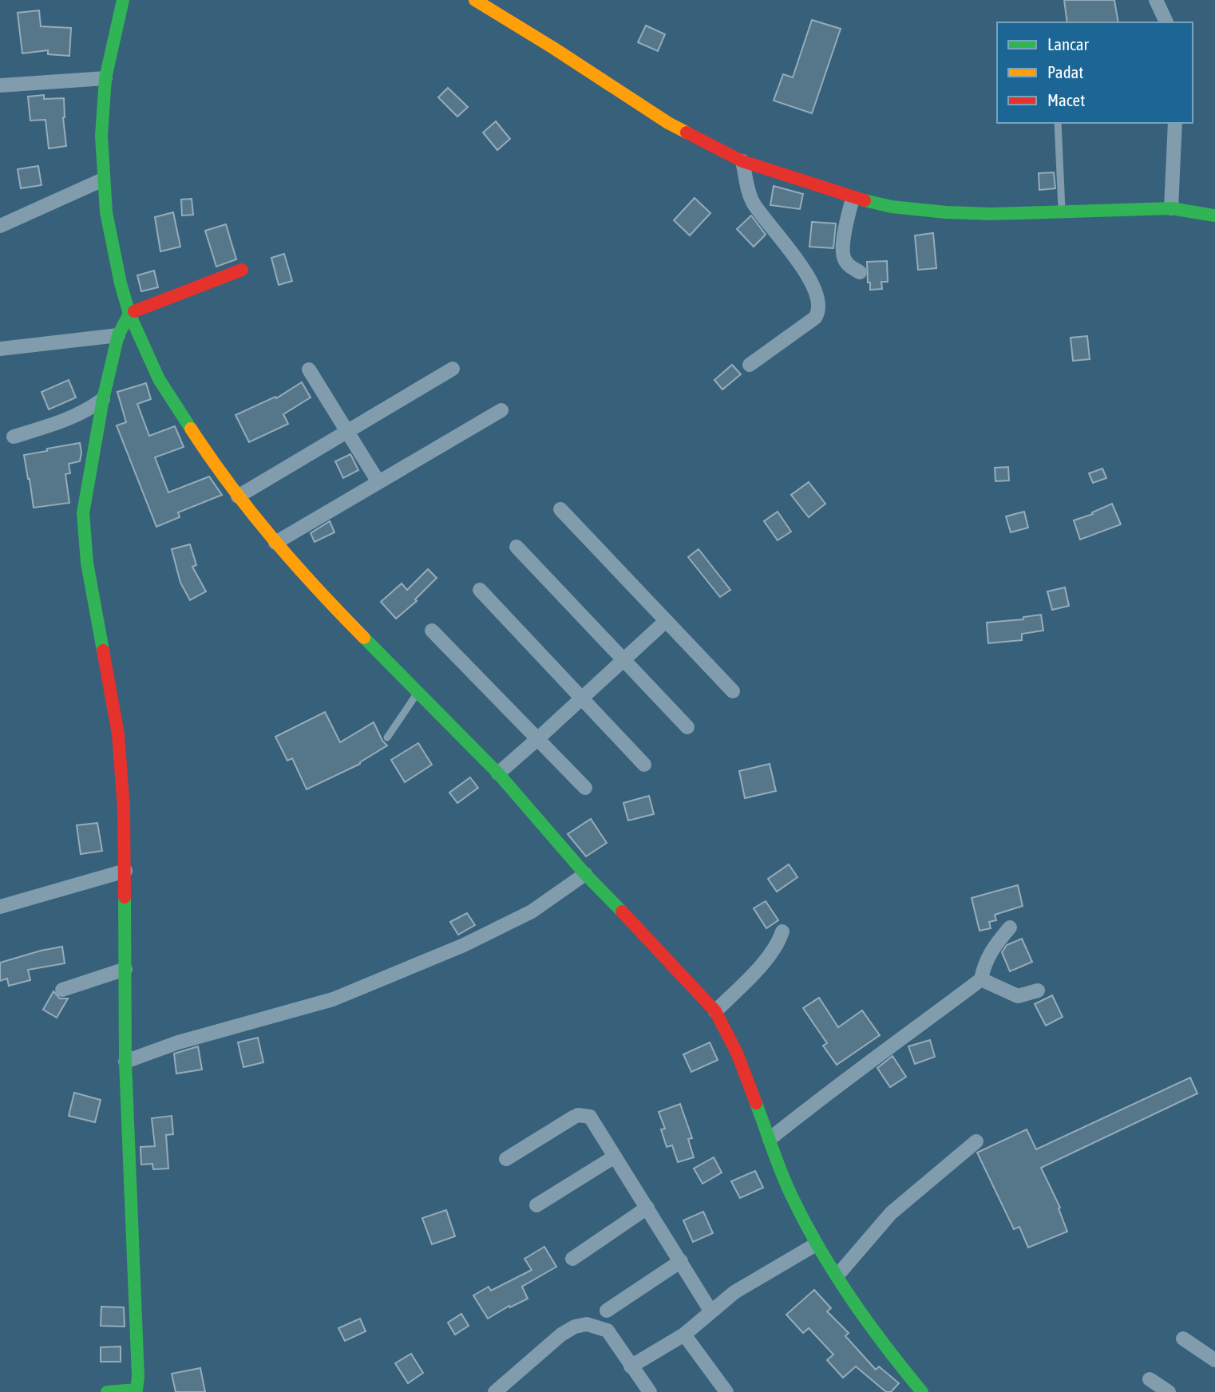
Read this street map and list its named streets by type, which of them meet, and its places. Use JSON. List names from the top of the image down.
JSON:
{
  "legend": ["Lancar", "Padat", "Macet"]
}
